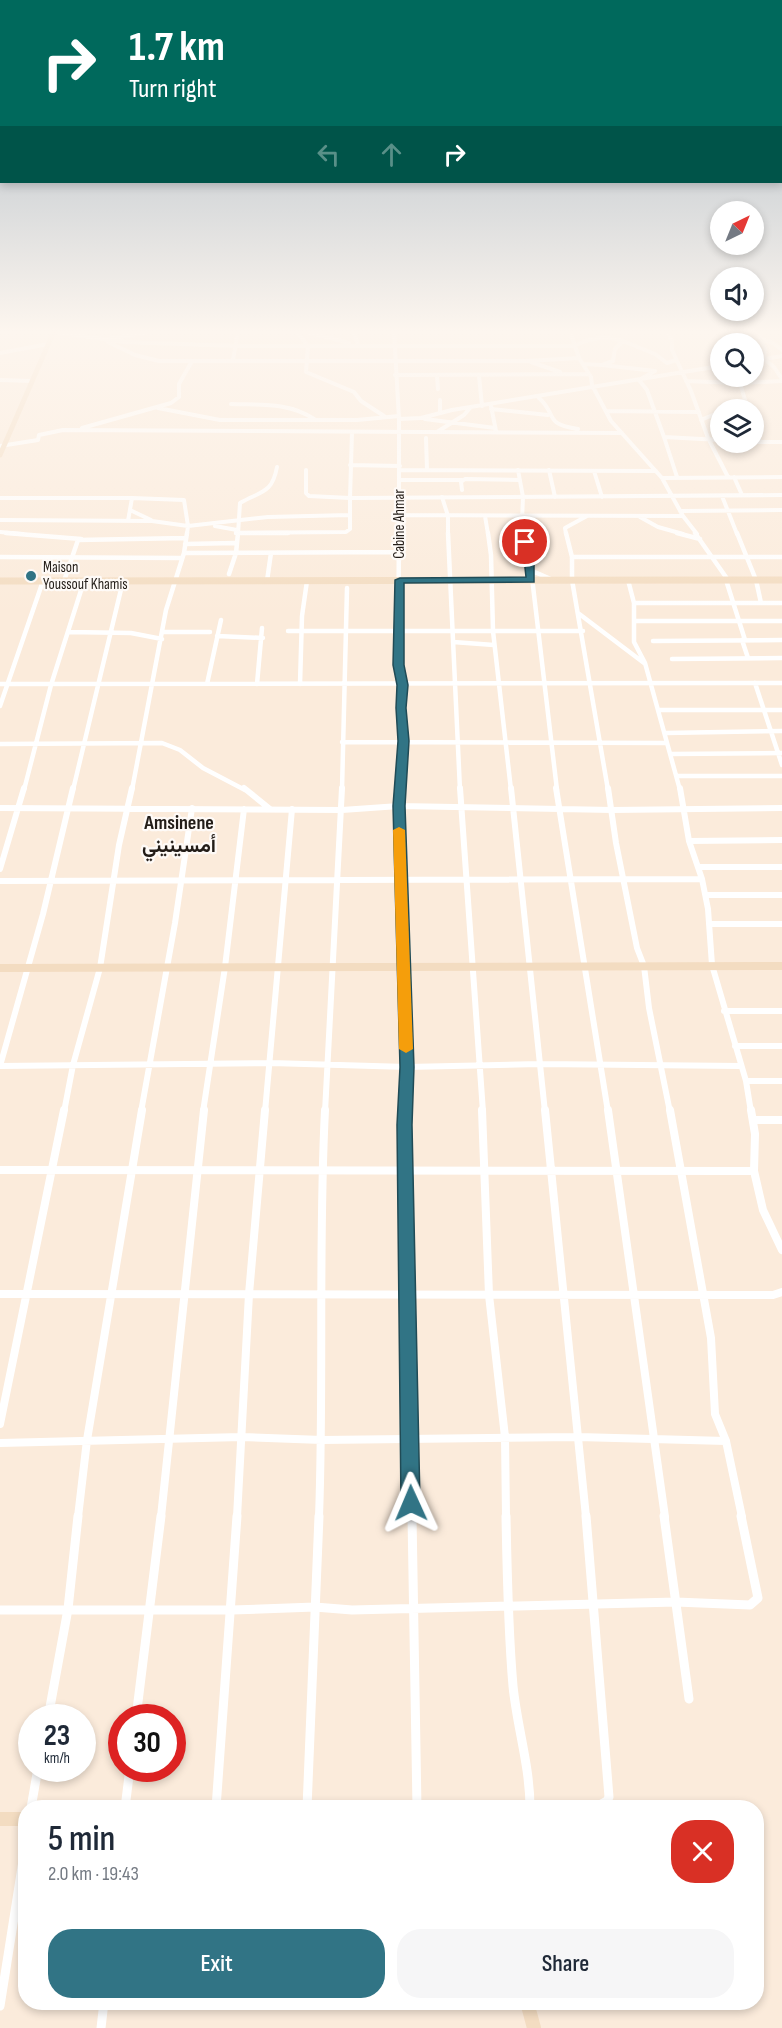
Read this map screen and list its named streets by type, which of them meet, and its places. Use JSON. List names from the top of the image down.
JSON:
{
  "streets": {
    "street": ["Cabine Ahmar"]
  },
  "districts": ["Amsinene أمسينيني"],
  "places": ["Maison Youssouf Khamis"],
  "north": "top right",
  "page": {
    "turn": ["1.7 km", "Turn right"],
    "speed": "23 km/h",
    "limit": "30",
    "heading": ["5 min", "2.0 km · 19:43"],
    "buttons": ["Exit", "Share"]
  }
}
